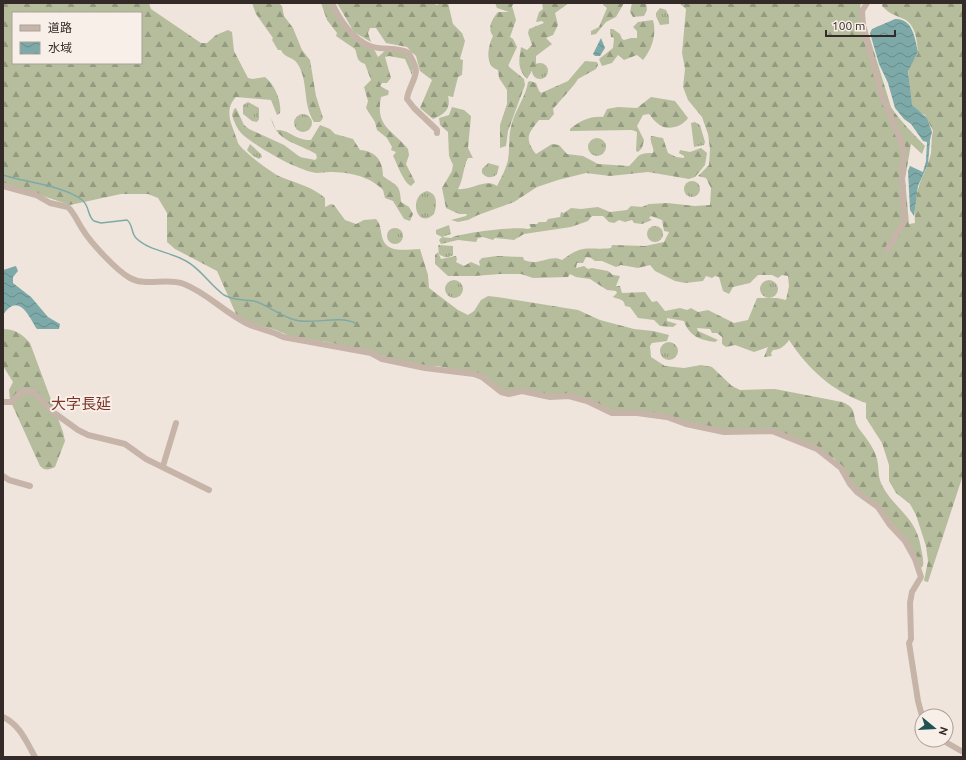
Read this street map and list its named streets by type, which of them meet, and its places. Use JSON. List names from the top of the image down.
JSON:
{
  "districts": ["大字長延"],
  "legend": ["道路", "水域"],
  "scale_bar": "100 m",
  "north": "right"
}
